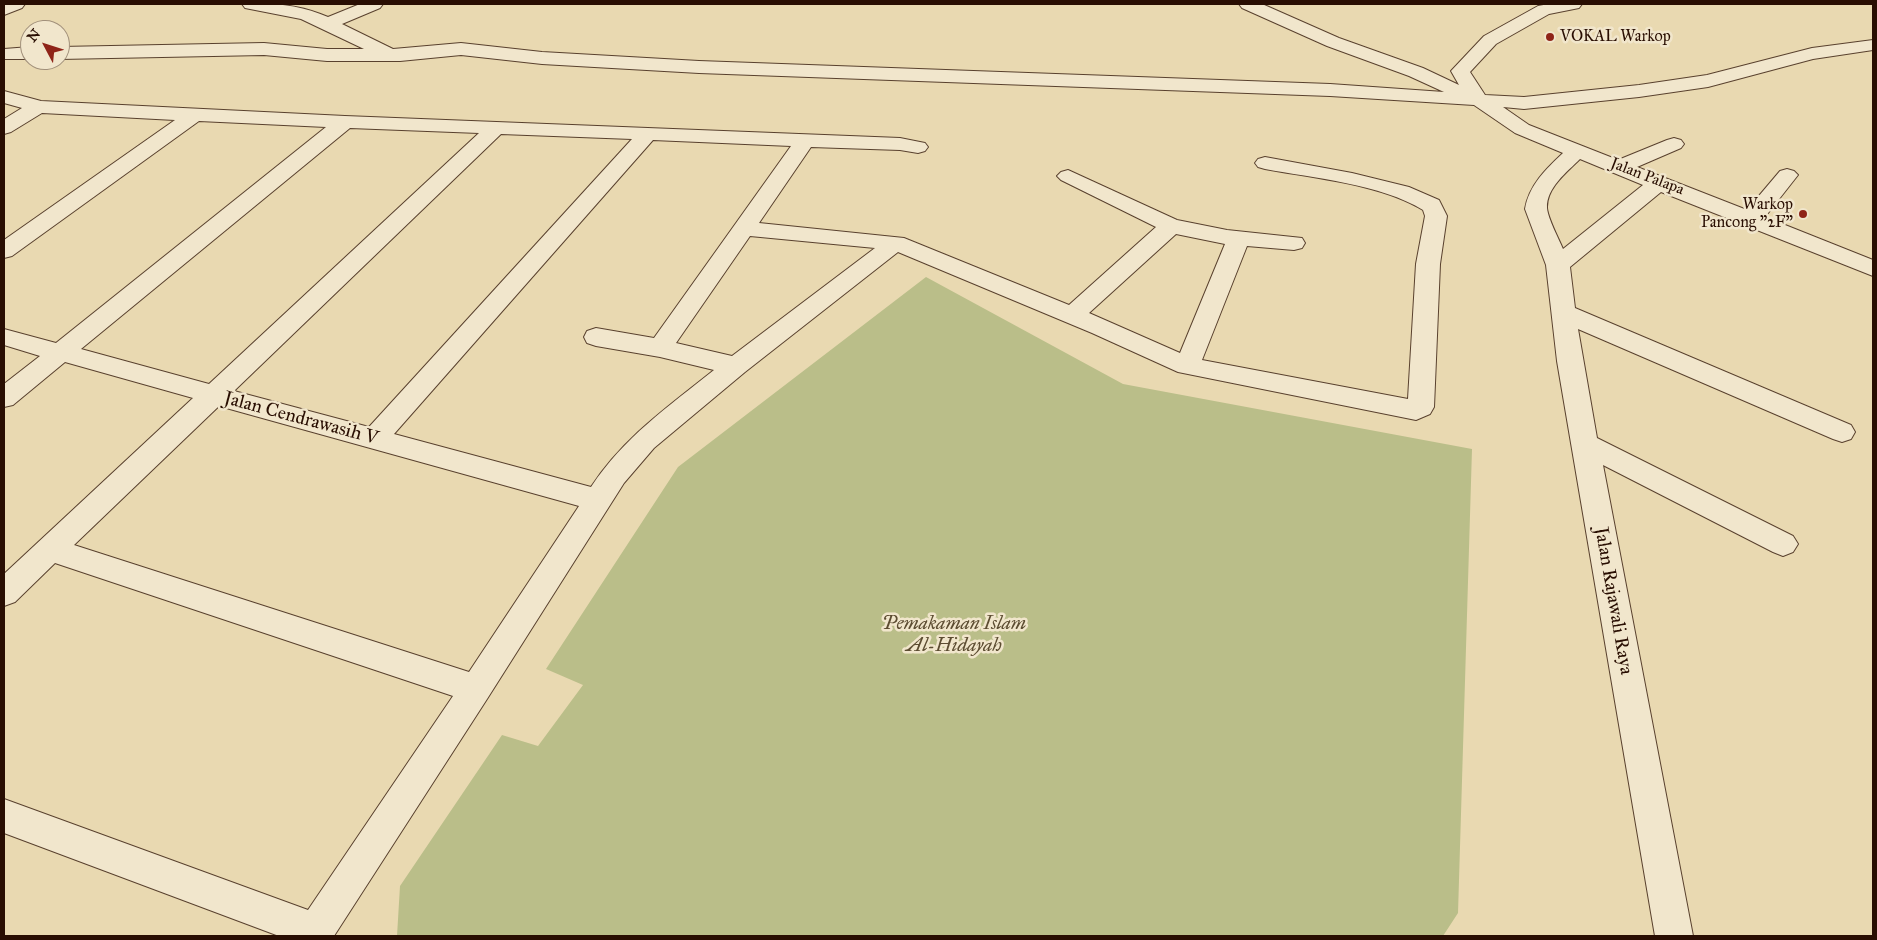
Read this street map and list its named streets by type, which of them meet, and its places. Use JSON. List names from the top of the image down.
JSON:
{
  "streets": {
    "street": ["Jalan Palapa", "Jalan Cendrawasih V", "Jalan Rajawali Raya"]
  },
  "crossings": [
    ["Jalan Palapa", "Jalan Rajawali Raya"]
  ],
  "parks": ["Pemakaman Islam Al-Hidayah"],
  "places": ["VOKAL Warkop", "Warkop Pancong \"2F\""],
  "north": "top left"
}
